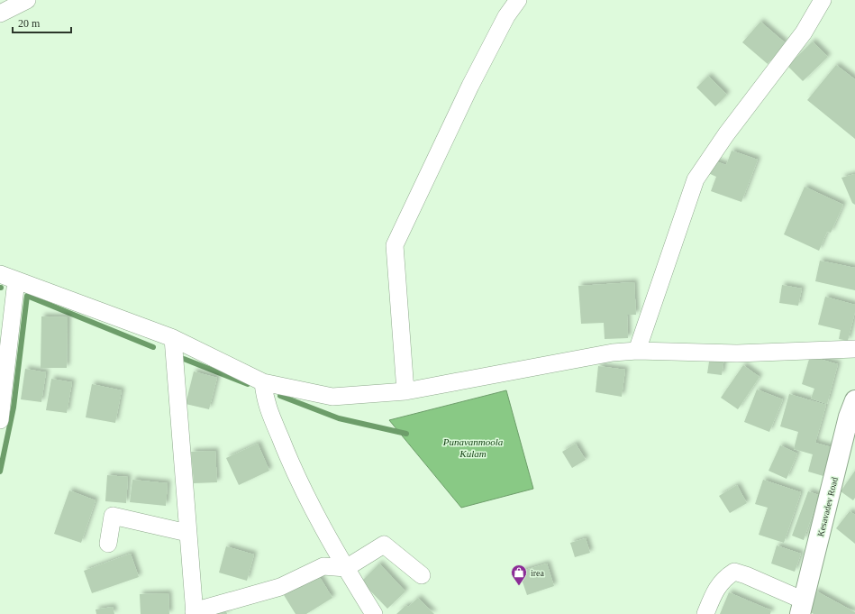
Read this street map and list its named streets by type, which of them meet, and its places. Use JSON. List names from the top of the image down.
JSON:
{
  "streets": {
    "street": ["Kesavadev Road"]
  },
  "water": ["Punavanmoola Kulam"],
  "places": {
    "shop": ["irea"]
  },
  "scale_bar": "20 m"
}
